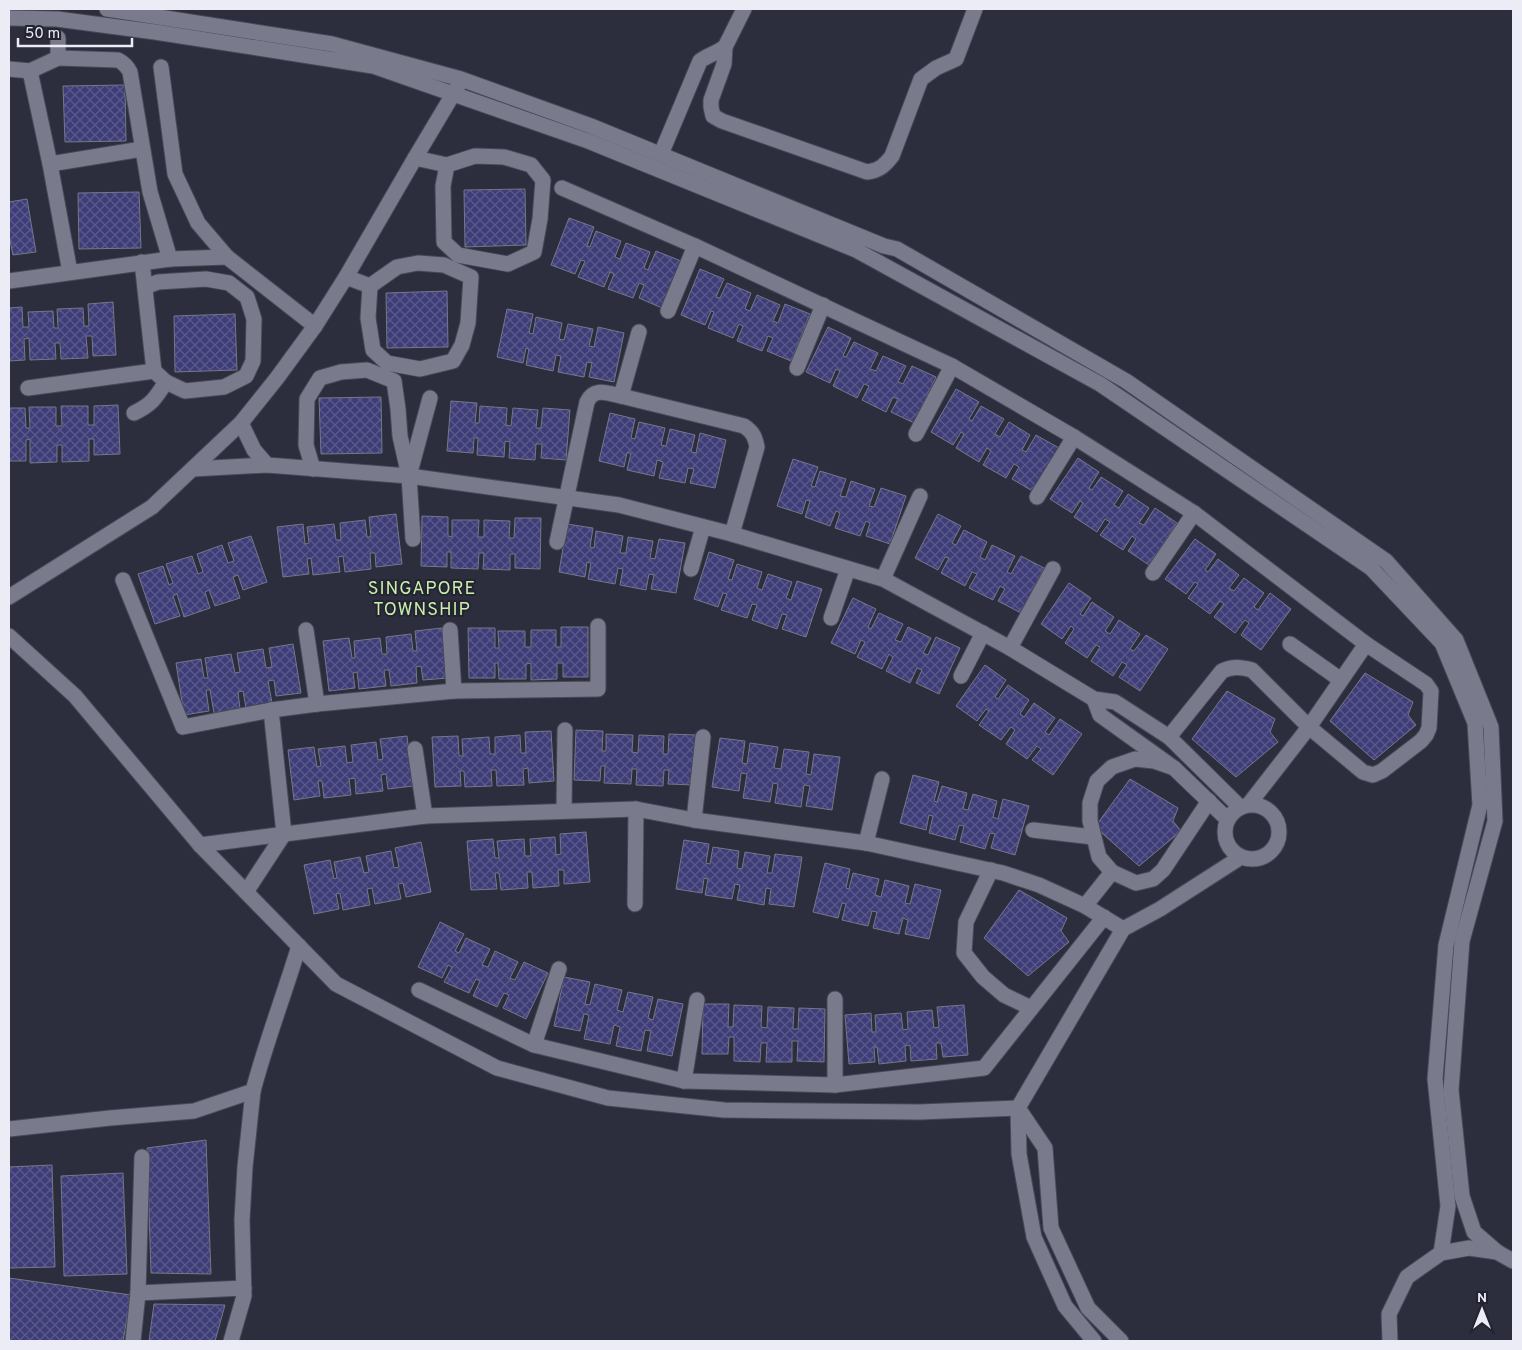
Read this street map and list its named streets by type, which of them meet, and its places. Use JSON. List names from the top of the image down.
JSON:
{
  "districts": ["SINGAPORE TOWNSHIP"],
  "scale_bar": "50 m",
  "north": "top"
}
